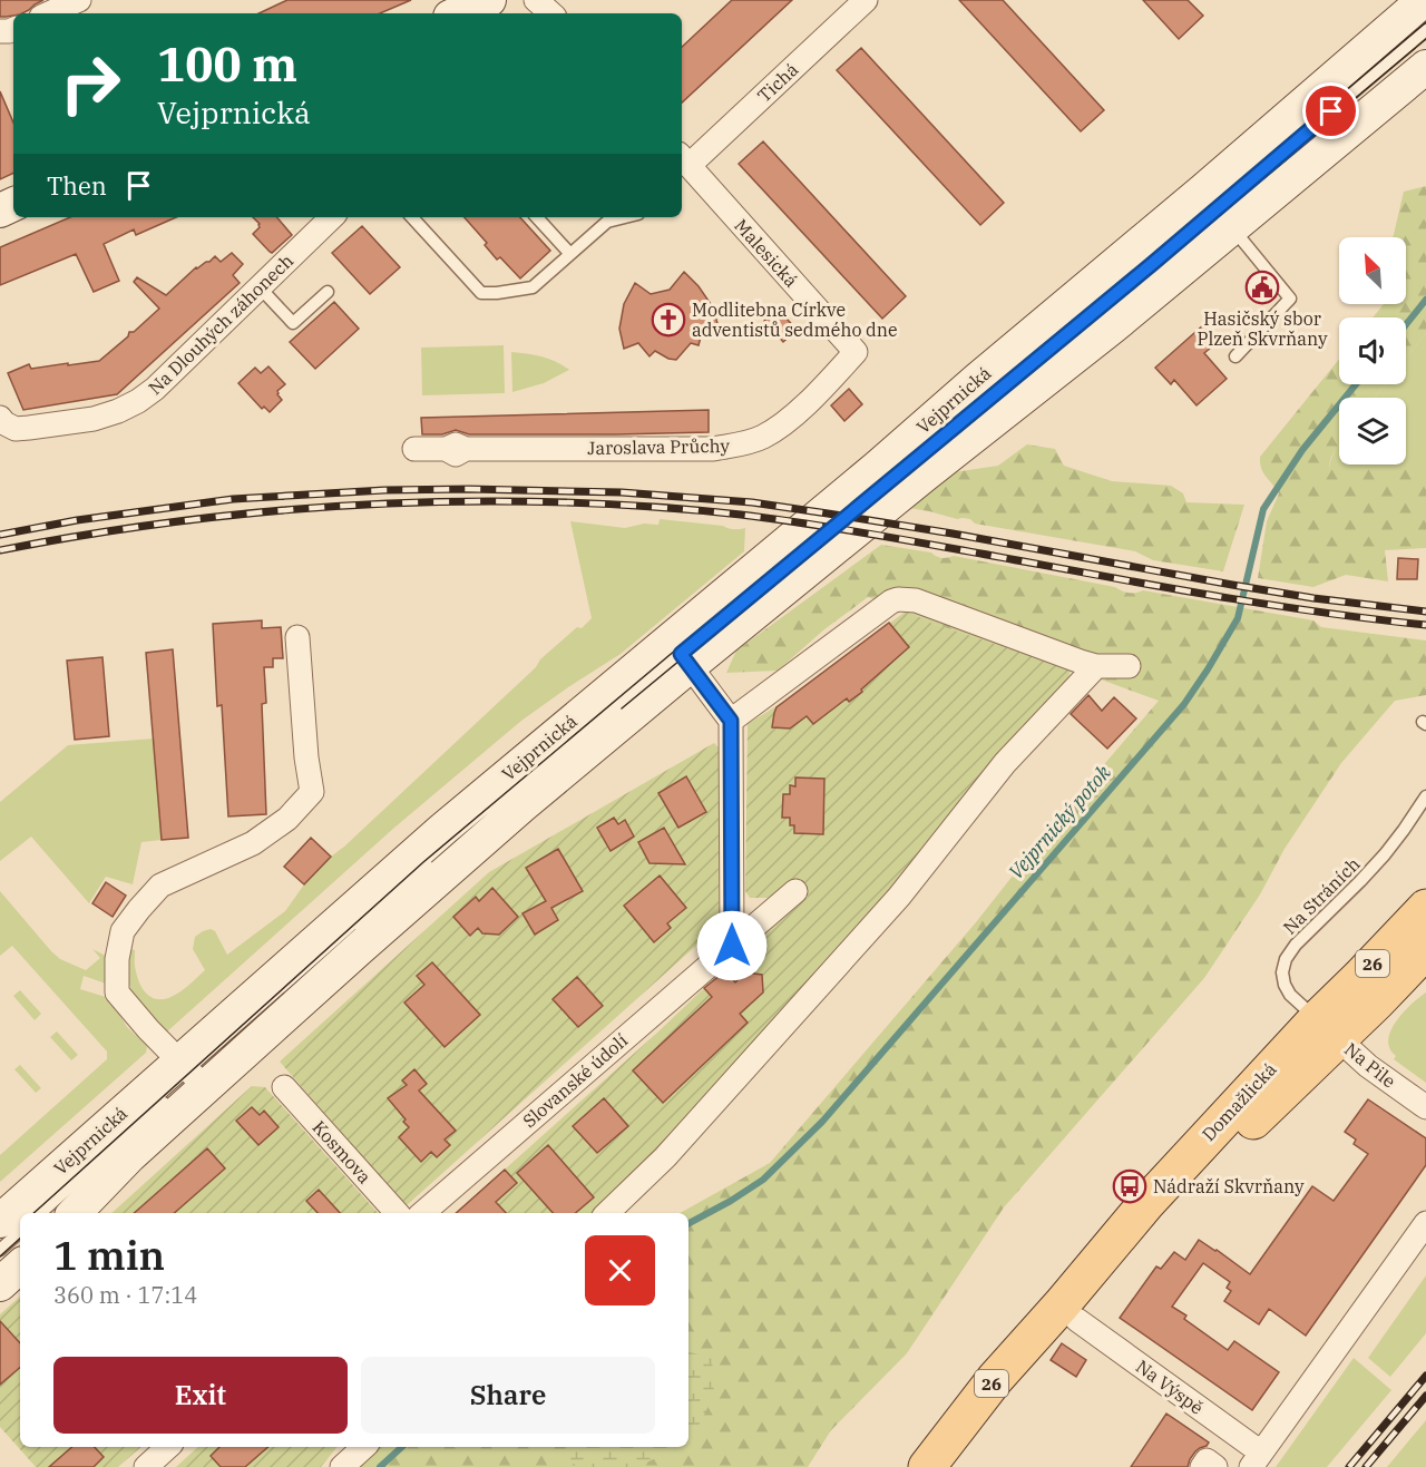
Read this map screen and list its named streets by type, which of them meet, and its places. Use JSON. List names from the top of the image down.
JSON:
{
  "streets": {
    "main road": ["Vejprnická", "26", "Domažlická"],
    "street": [
      "Tichá",
      "Malesická",
      "Na Dlouhých záhonech",
      "Jaroslava Průchy",
      "Na Pile",
      "Slovanské údolí",
      "Kosmova",
      "Na Výspě"
    ],
    "lane": ["Na Stráních"]
  },
  "crossings": [
    ["Tichá", "Malesická"],
    ["Malesická", "Jaroslava Průchy"],
    ["Na Stráních", "Na Pile"],
    ["Na Stráních", "Domažlická"],
    ["Na Pile", "Domažlická"],
    ["Domažlická", "Na Výspě"]
  ],
  "water": ["Vejprnický potok"],
  "places": {
    "public building": ["Hasičský sbor Plzeň Skvrňany"],
    "church": ["Modlitebna Církve adventistů sedmého dne"],
    "bus stop": ["Nádraží Skvrňany"]
  },
  "north": "top left",
  "page": {
    "turn": ["100 m", "Vejprnická"],
    "then": "Then",
    "heading": ["1 min", "360 m · 17:14"],
    "buttons": ["Exit", "Share"]
  }
}
